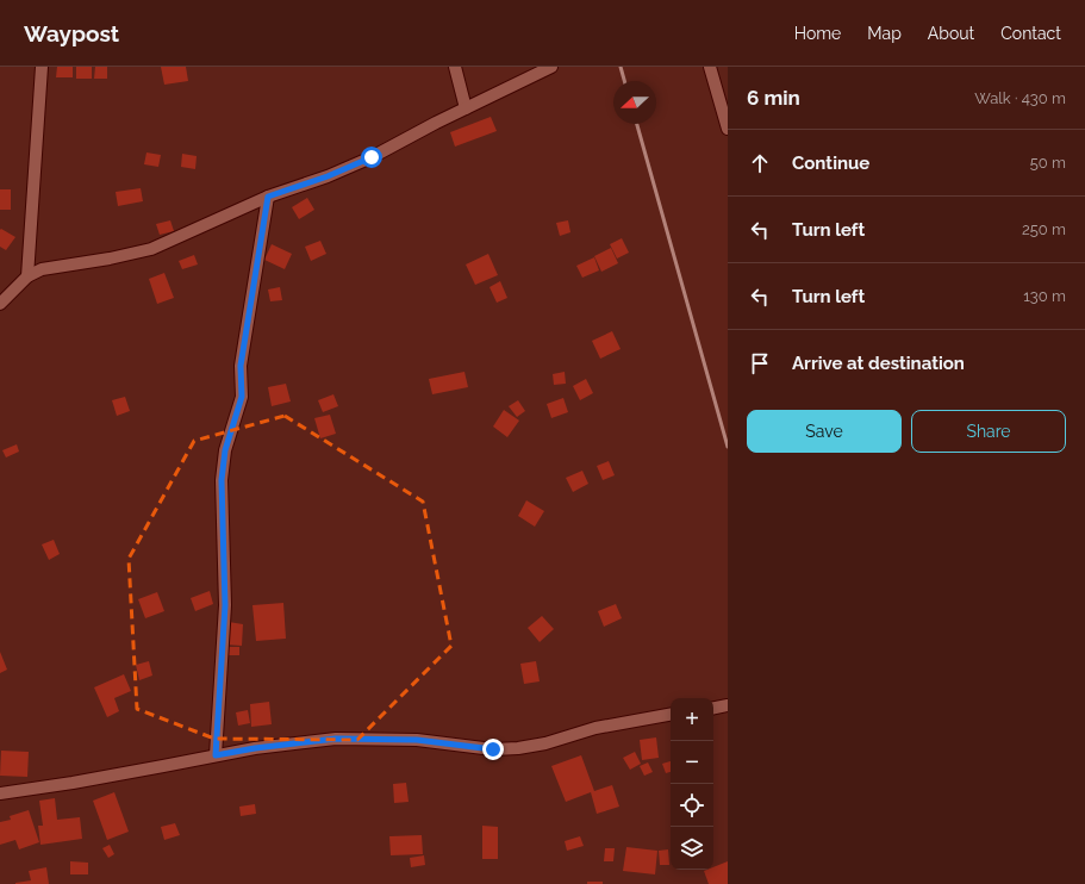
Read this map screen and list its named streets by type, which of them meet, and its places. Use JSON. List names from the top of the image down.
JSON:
{
  "north": "left",
  "page": {
    "header": "Waypost",
    "nav": [
      "Home",
      "Map",
      "About",
      "Contact"
    ],
    "heading": ["6 min", "Walk · 430 m"],
    "list": [
      ["Continue", "50 m"],
      ["Turn left", "250 m"],
      ["Turn left", "130 m"],
      "Arrive at destination"
    ],
    "buttons": ["Save", "Share"],
    "map_buttons": ["+", "−"]
  }
}
